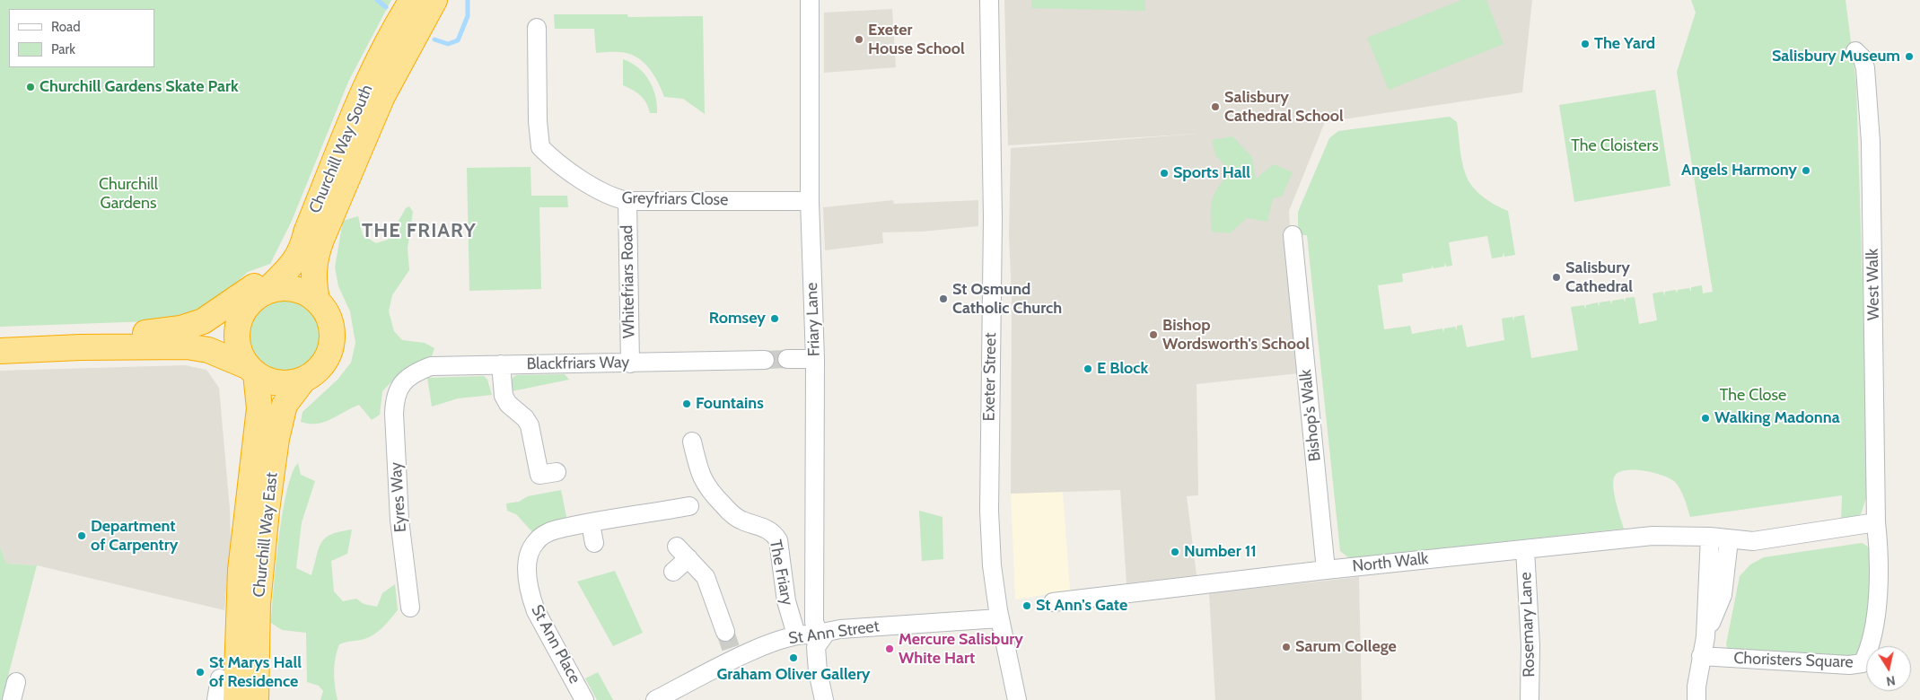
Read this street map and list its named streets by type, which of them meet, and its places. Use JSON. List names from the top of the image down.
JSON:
{
  "streets": {
    "highway": ["Churchill Way South", "Churchill Way East"],
    "street": [
      "Greyfriars Close",
      "Whitefriars Road",
      "West Walk",
      "Friary Lane",
      "Blackfriars Way",
      "Exeter Street",
      "Bishop's Walk",
      "Eyres Way",
      "North Walk",
      "The Friary",
      "Rosemary Lane",
      "St Ann Street",
      "St Ann Place",
      "Choristers Square"
    ]
  },
  "crossings": [
    ["Churchill Way South", "Churchill Way East"],
    ["Greyfriars Close", "Whitefriars Road"],
    ["Greyfriars Close", "Friary Lane"],
    ["Whitefriars Road", "Blackfriars Way"],
    ["West Walk", "Choristers Square"],
    ["Friary Lane", "St Ann Street"],
    ["Blackfriars Way", "Eyres Way"],
    ["Exeter Street", "St Ann Street"],
    ["Bishop's Walk", "North Walk"],
    ["North Walk", "Rosemary Lane"],
    ["The Friary", "St Ann Street"],
    ["The Friary", "St Ann Place"]
  ],
  "districts": ["THE FRIARY"],
  "parks": ["The Cloisters", "Churchill Gardens", "The Close"],
  "places": [
    "Exeter House School",
    "The Yard",
    "Salisbury Museum",
    "Churchill Gardens Skate Park",
    "Salisbury Cathedral School",
    "Angels Harmony",
    "Sports Hall",
    "Salisbury Cathedral",
    "St Osmund Catholic Church",
    "Romsey",
    "Bishop Wordsworth's School",
    "E Block",
    "Fountains",
    "Walking Madonna",
    "Department of Carpentry",
    "Number 11",
    "St Ann's Gate",
    "Sarum College",
    "Mercure Salisbury White Hart",
    "Graham Oliver Gallery",
    "St Marys Hall of Residence"
  ],
  "legend": ["Road", "Park"],
  "north": "bottom"
}
